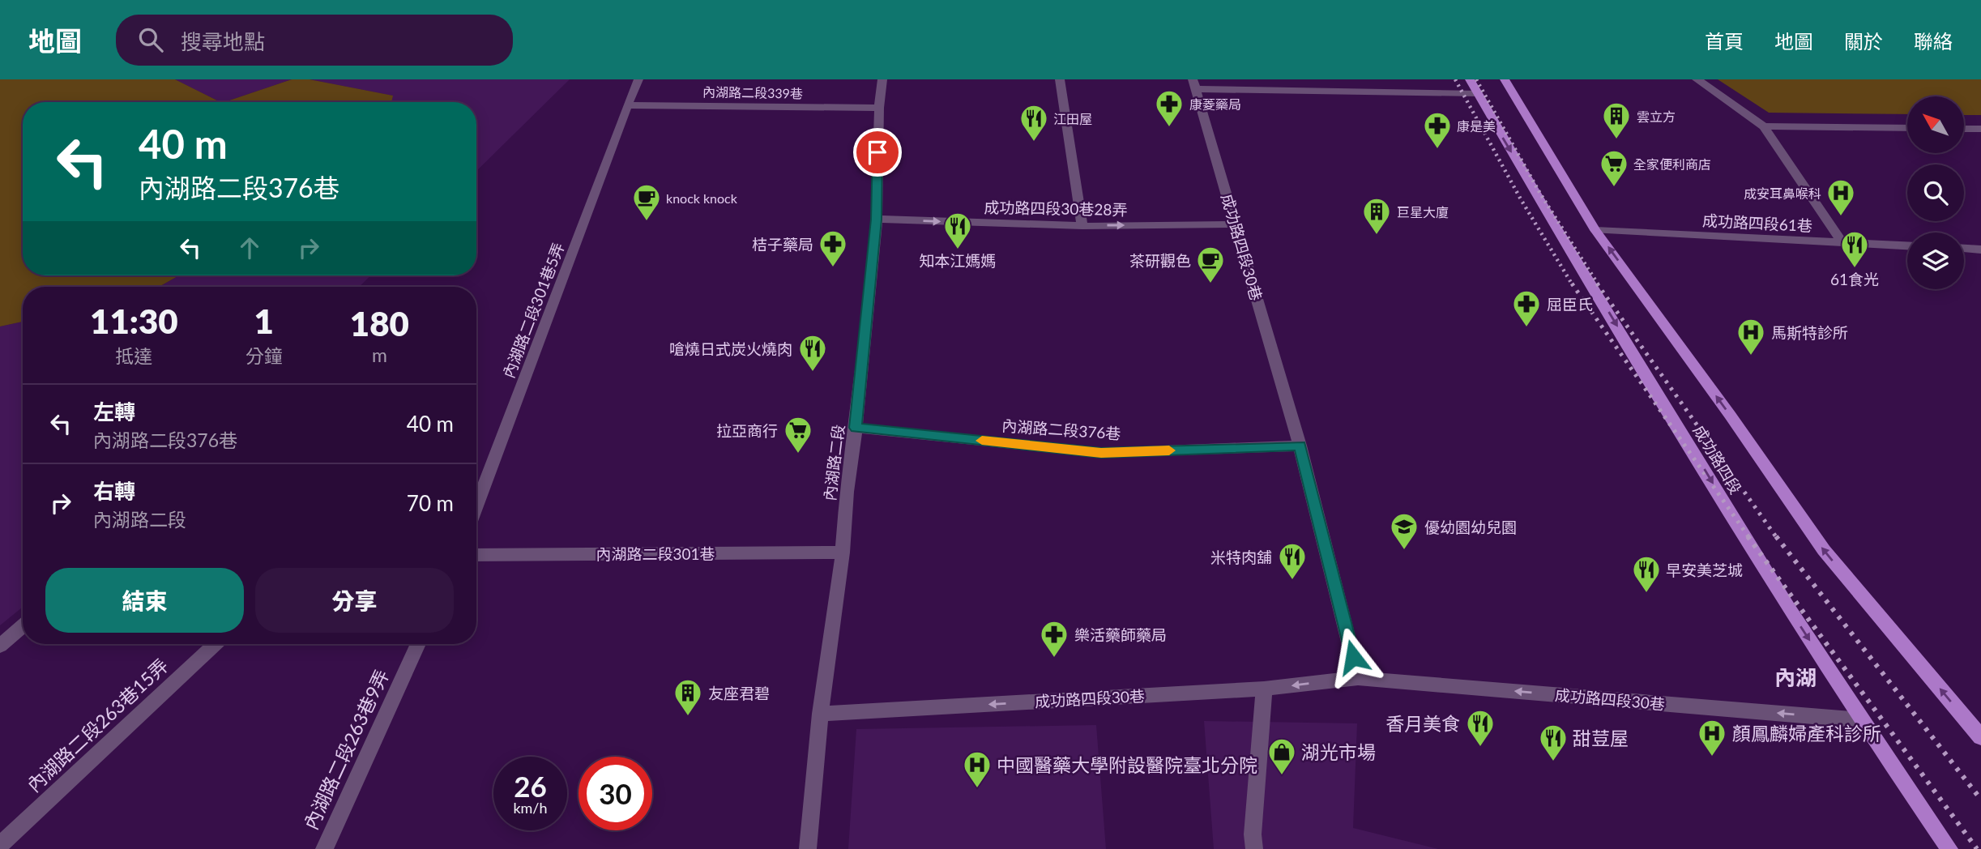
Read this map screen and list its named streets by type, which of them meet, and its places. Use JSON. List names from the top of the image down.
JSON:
{
  "streets": {
    "main road": ["成功路四段"],
    "street": [
      "內湖路二段339巷",
      "成功路四段30巷28弄",
      "成功路四段61巷",
      "成功路四段30巷",
      "內湖路二段301巷5弄",
      "內湖路二段376巷",
      "內湖路二段",
      "內湖路二段301巷",
      "內湖路二段263巷15弄",
      "內湖路二段263巷9弄"
    ]
  },
  "crossings": [
    ["內湖路二段339巷", "內湖路二段301巷5弄"],
    ["內湖路二段339巷", "內湖路二段"],
    ["成功路四段30巷28弄", "成功路四段30巷"],
    ["成功路四段30巷28弄", "內湖路二段"],
    ["成功路四段61巷", "成功路四段"],
    ["成功路四段30巷", "內湖路二段376巷"],
    ["成功路四段30巷", "成功路四段"],
    ["成功路四段30巷", "內湖路二段"],
    ["內湖路二段376巷", "內湖路二段"],
    ["內湖路二段", "內湖路二段301巷"]
  ],
  "one_way": ["成功路四段30巷28弄", "成功路四段30巷"],
  "districts": ["內湖"],
  "places": {
    "pharmacy": [
      "康菱藥局",
      "康是美",
      "桔子藥局",
      "屈臣氏",
      "樂活藥師藥局"
    ],
    "building": ["雲立方", "巨星大廈", "友座君碧"],
    "restaurant": [
      "江田屋",
      "知本江媽媽",
      "61食光",
      "嗆燒日式炭火燒肉",
      "米特肉舖",
      "早安美芝城",
      "香月美食",
      "甜荳屋"
    ],
    "supermarket": ["全家便利商店", "拉亞商行"],
    "hospital": [
      "成安耳鼻喉科",
      "馬斯特診所",
      "顏鳳麟婦產科診所",
      "中國醫藥大學附設醫院臺北分院"
    ],
    "cafe": ["knock knock", "茶研觀色"],
    "school or university": ["優幼園幼兒園"],
    "shop": ["湖光市場"]
  },
  "north": "top left",
  "page": {
    "header": "地圖",
    "search": "搜尋地點",
    "nav": [
      "首頁",
      "地圖",
      "關於",
      "聯絡"
    ],
    "turn": ["40 m", "內湖路二段376巷"],
    "eta": [
      "11:30",
      "抵達",
      "1",
      "分鐘",
      "180",
      "m"
    ],
    "list": [
      {
        "name": "左轉",
        "note": "內湖路二段376巷",
        "value": "40 m"
      },
      {
        "name": "右轉",
        "note": "內湖路二段",
        "value": "70 m"
      }
    ],
    "buttons": ["結束", "分享"],
    "speed": "26 km/h",
    "limit": "30"
  }
}
